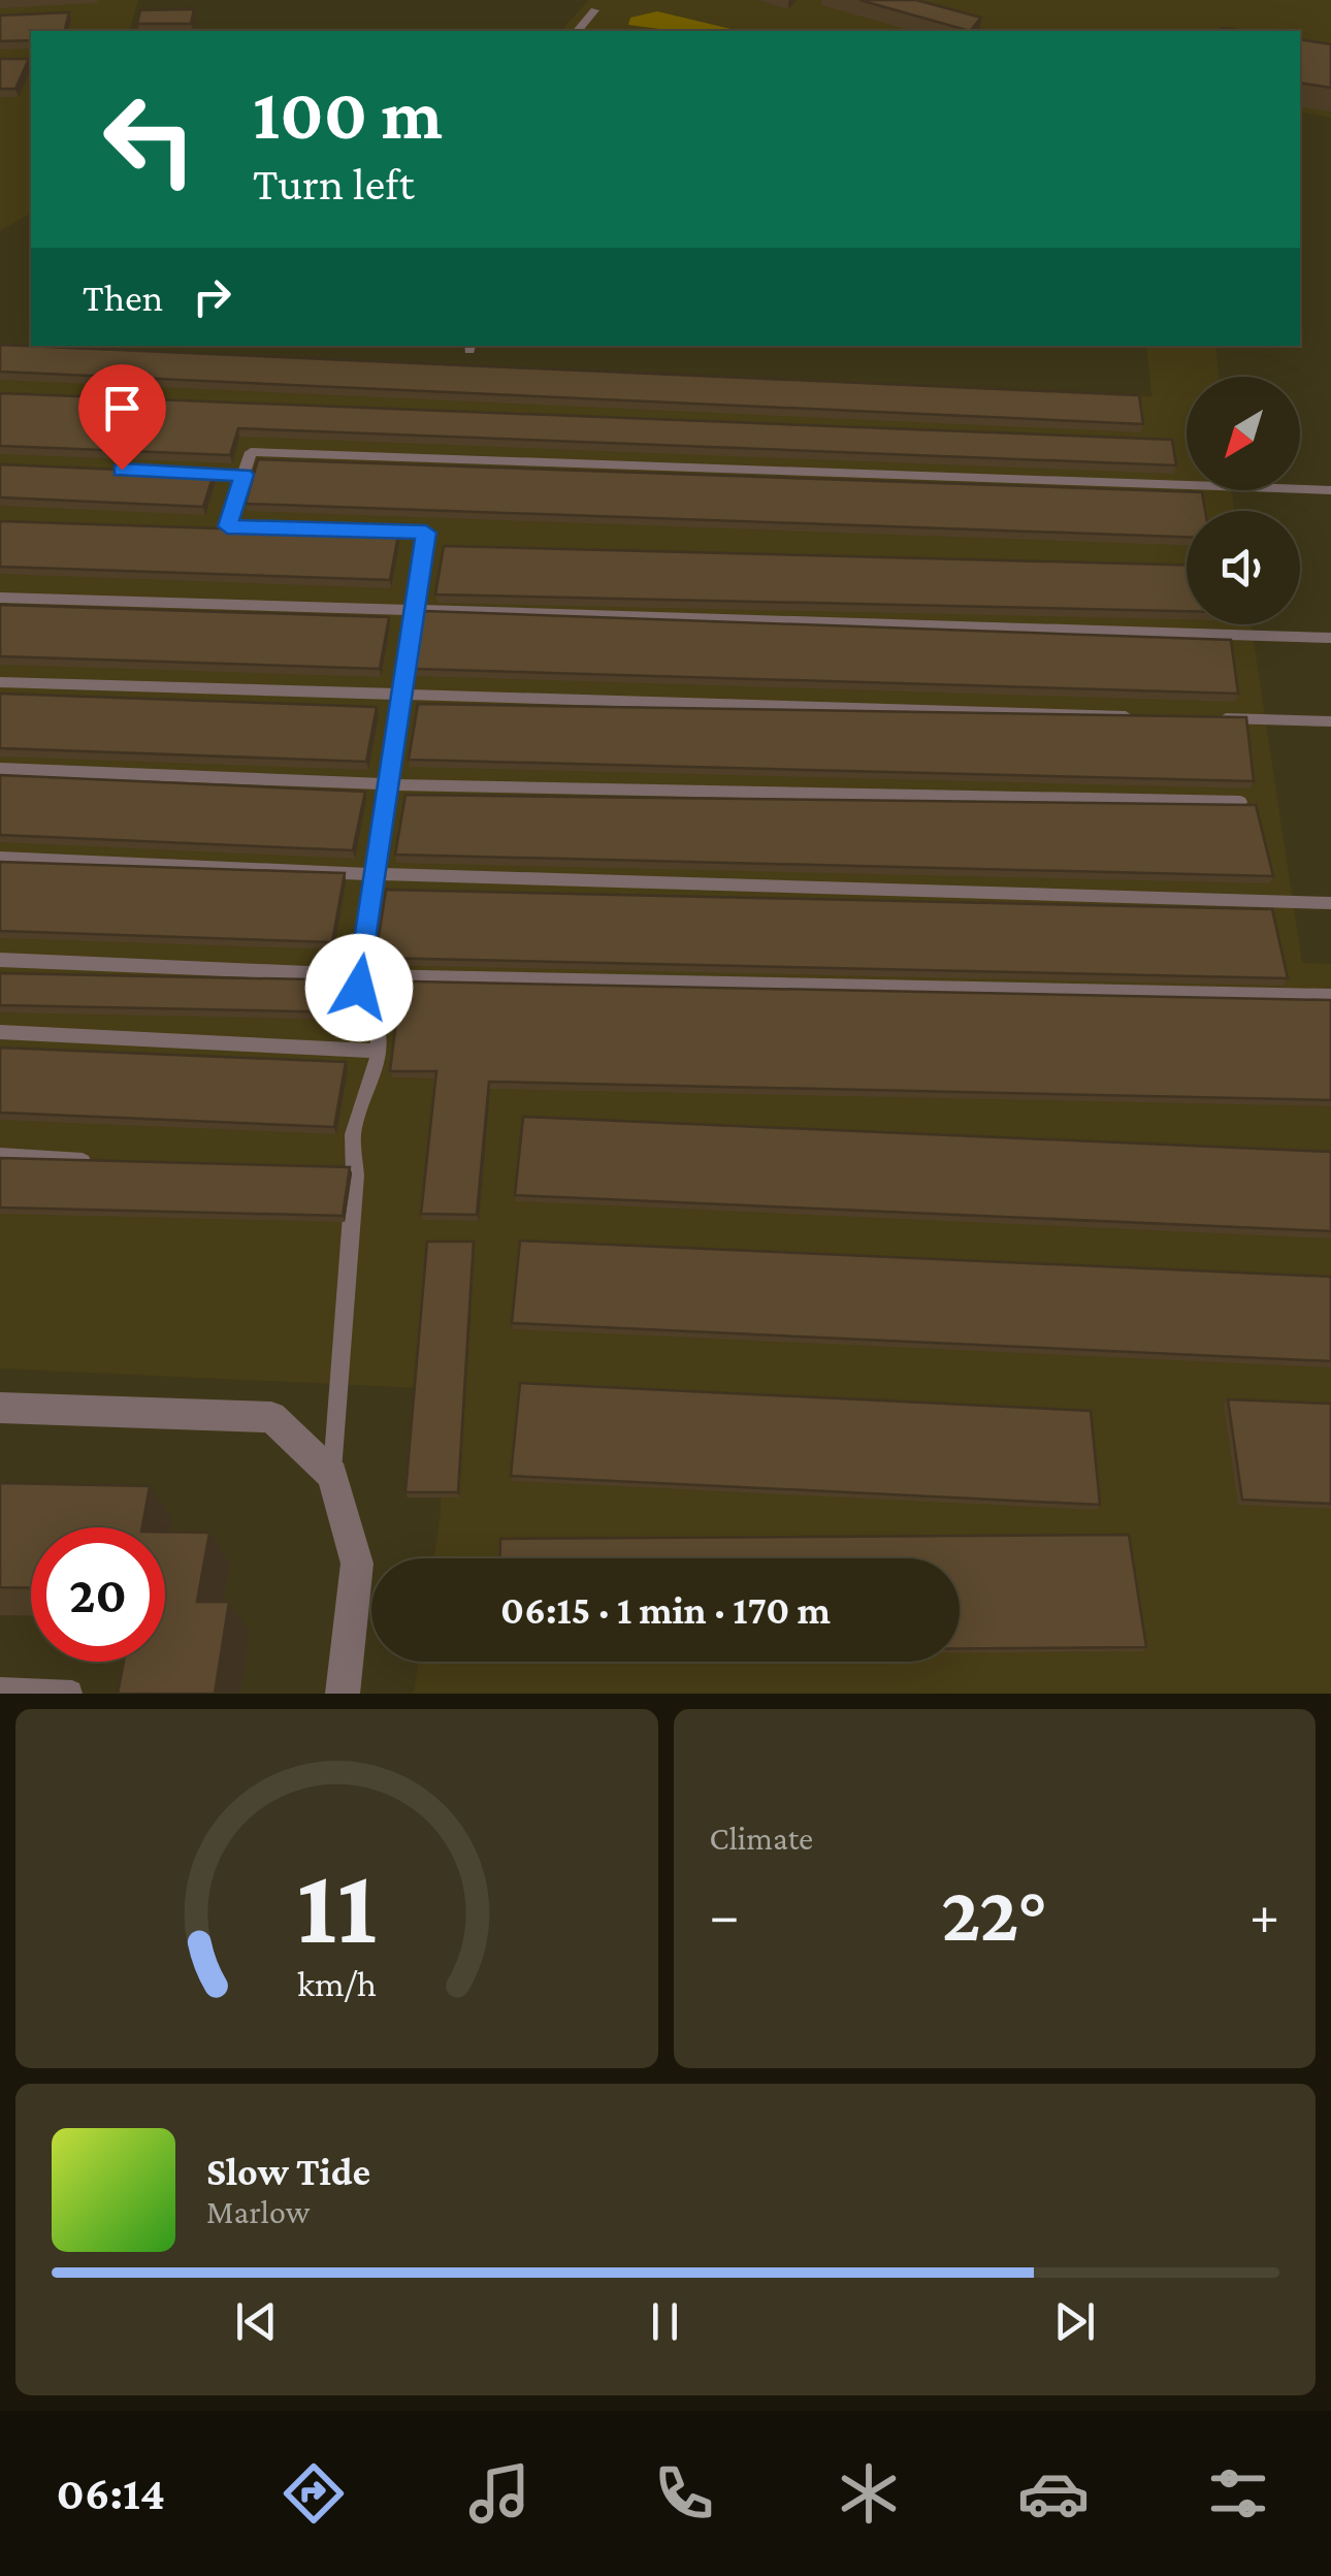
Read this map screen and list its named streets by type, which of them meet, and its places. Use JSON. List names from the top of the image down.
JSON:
{
  "north": "bottom left",
  "page": {
    "turn": ["100 m", "Turn left"],
    "then": "Then",
    "limit": "20",
    "trip": "06:15 · 1 min · 170 m",
    "tile": "Climate",
    "heat": ["−", "22°", "+"],
    "song": ["Slow Tide", "Marlow"],
    "tabs": "06:14",
    "gauge": ["11", "km/h"]
  }
}
